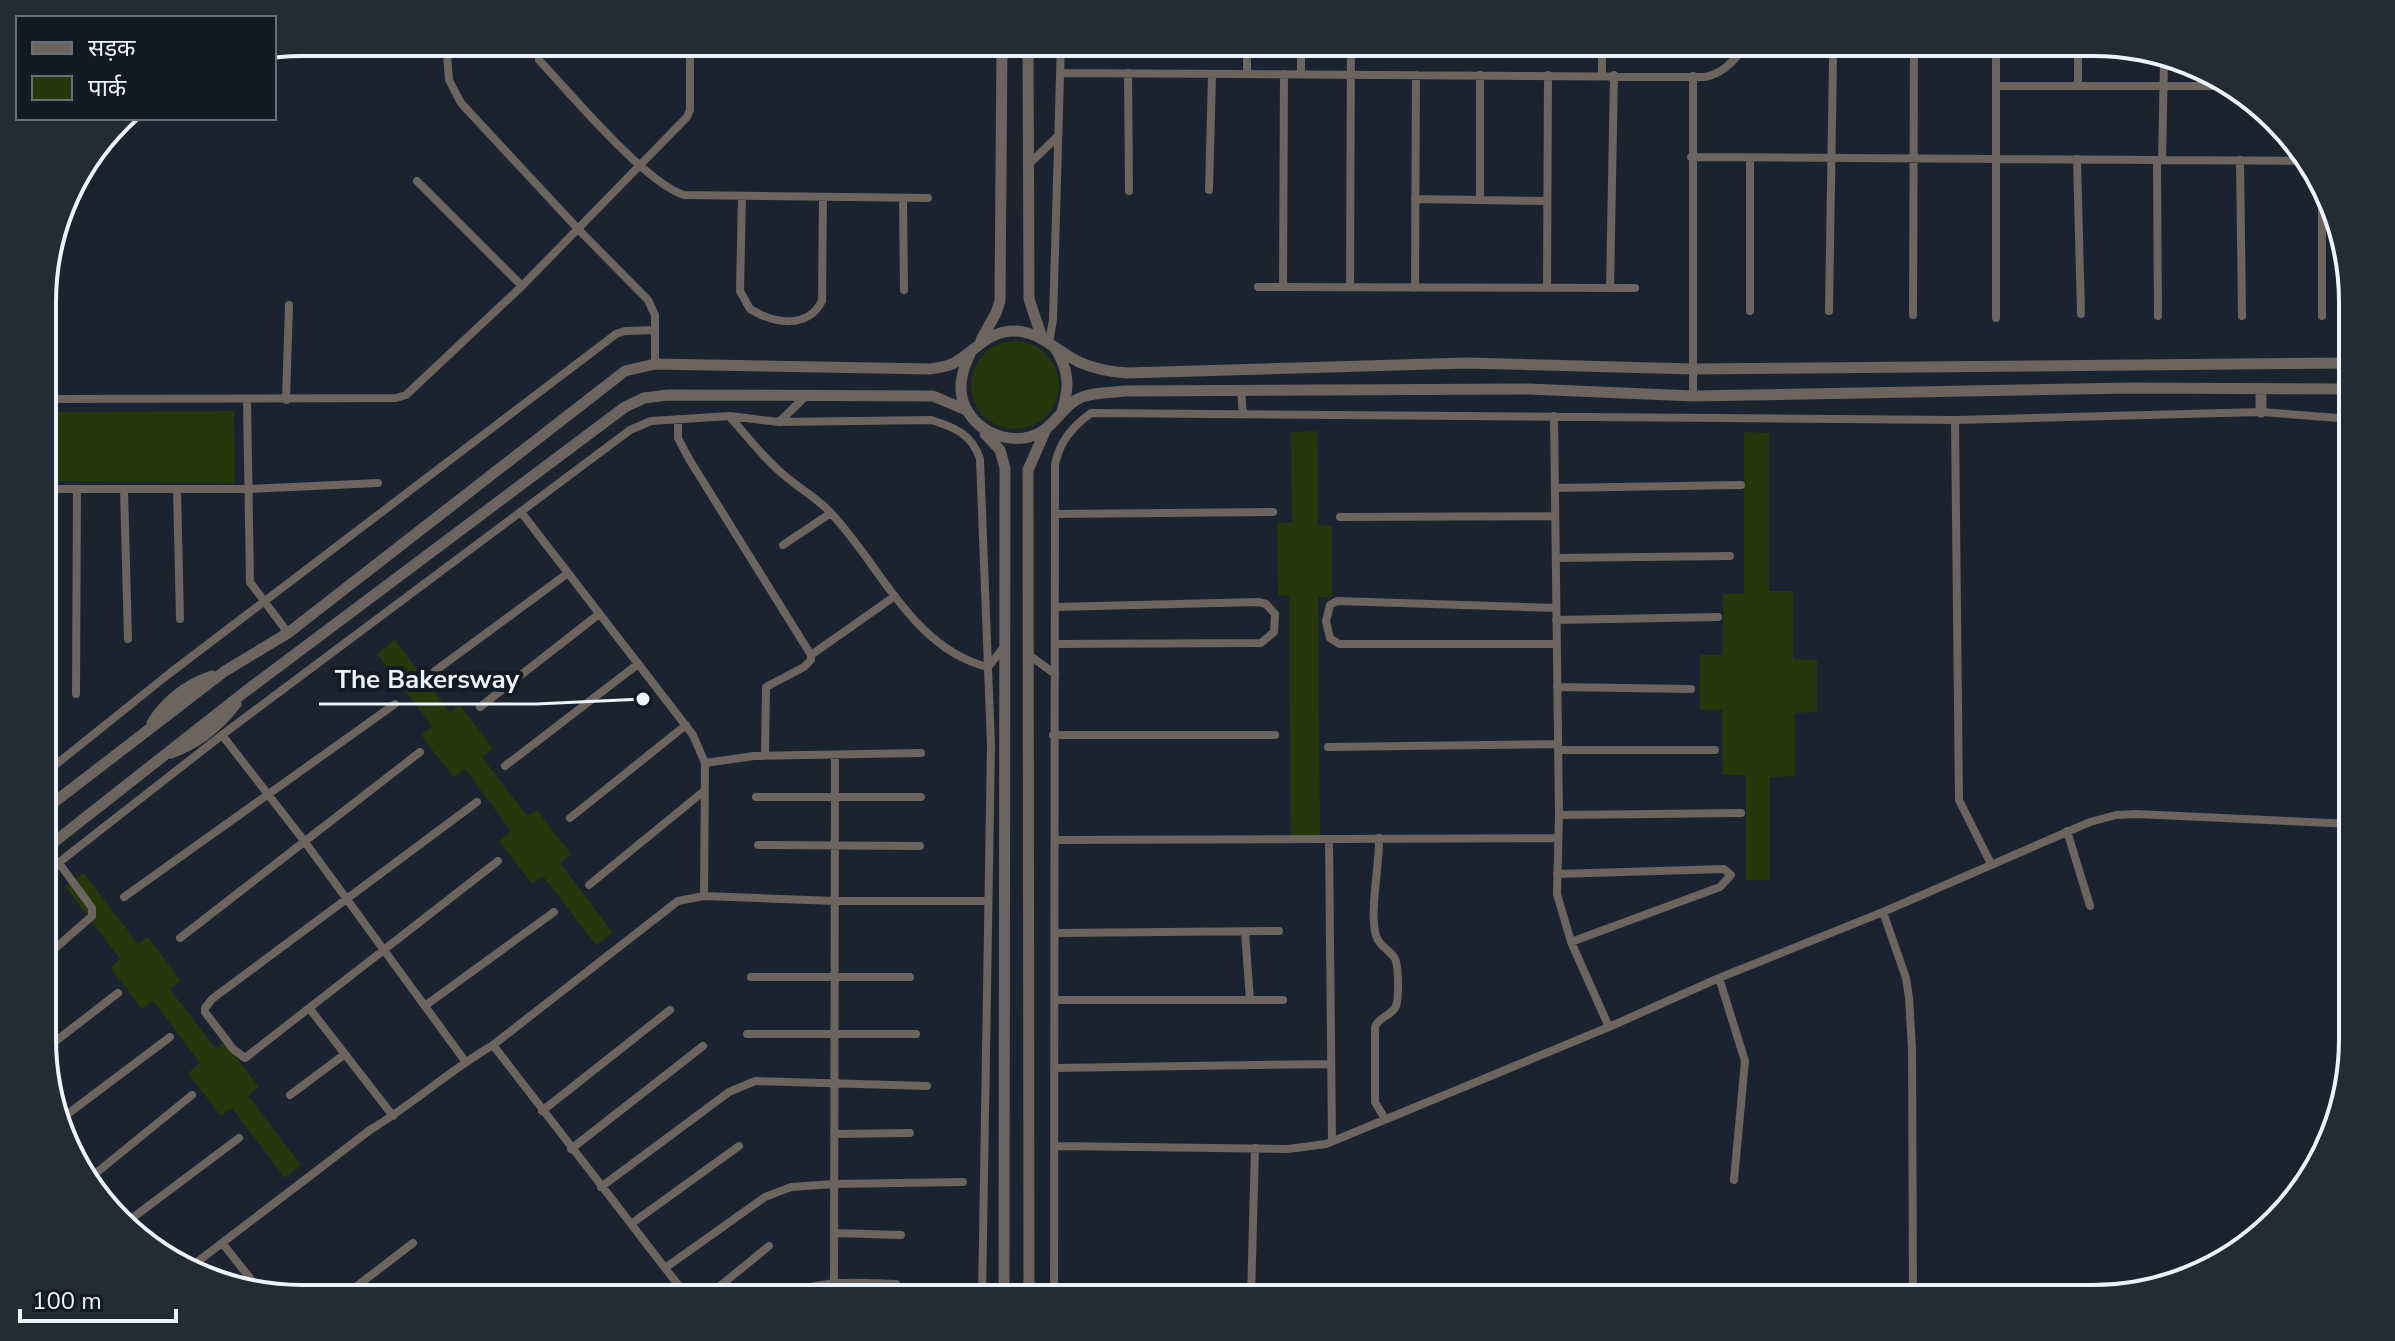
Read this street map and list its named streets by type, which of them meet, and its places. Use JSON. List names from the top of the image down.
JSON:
{
  "places": ["The Bakersway"],
  "legend": ["सड़क", "पार्क"],
  "scale_bar": "100 m"
}
